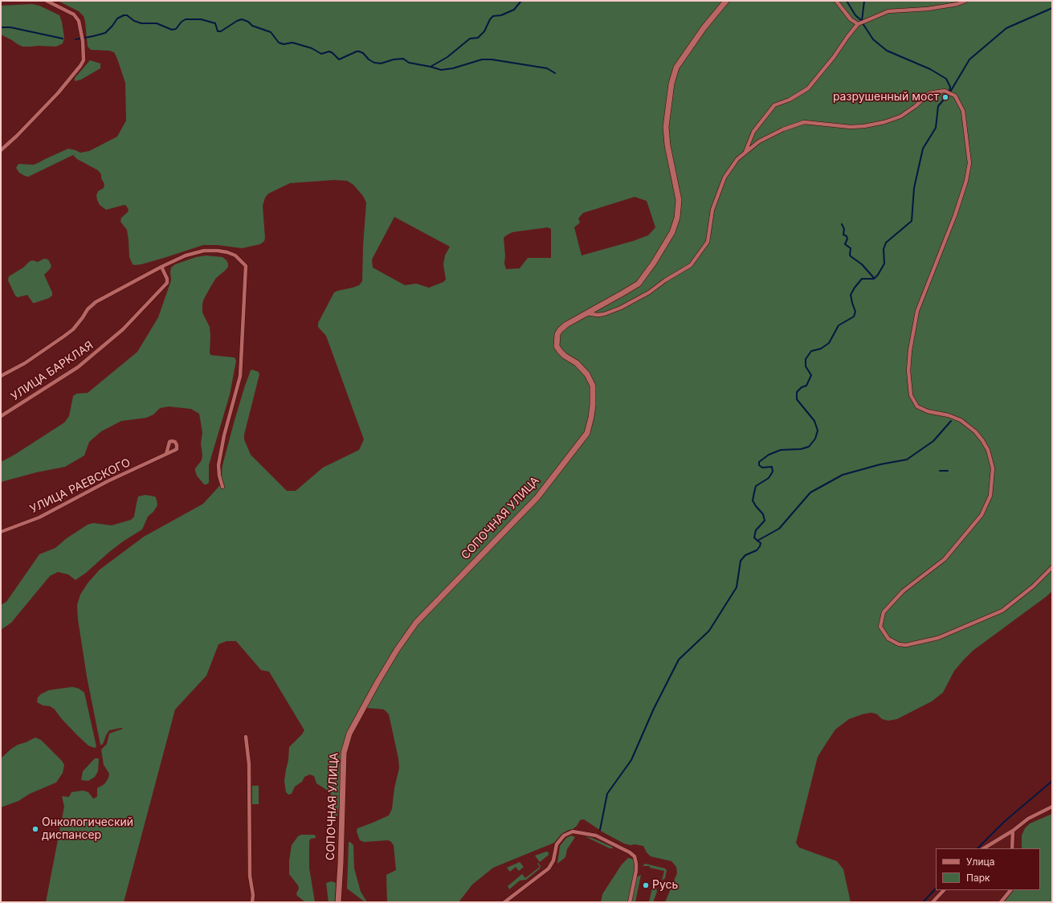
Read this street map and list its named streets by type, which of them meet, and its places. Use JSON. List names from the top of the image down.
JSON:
{
  "streets": {
    "main road": ["СОПОЧНАЯ УЛИЦА"],
    "street": ["УЛИЦА БАРКЛАЯ", "УЛИЦА РАЕВСКОГО"]
  },
  "places": ["разрушенный мост", "Онкологический диспансер", "Русь"],
  "legend": ["Улица", "Парк"]
}
